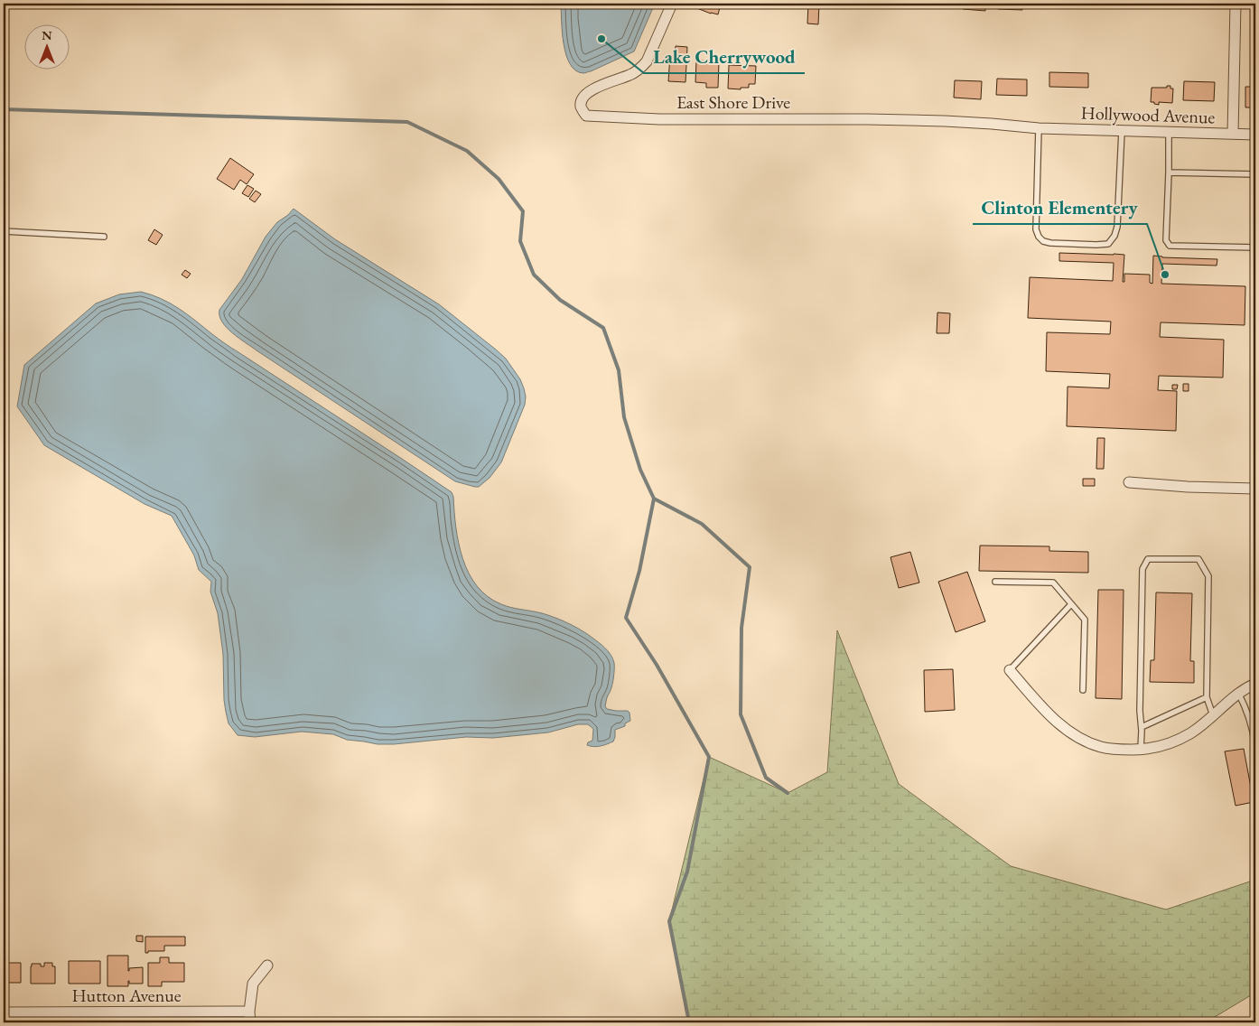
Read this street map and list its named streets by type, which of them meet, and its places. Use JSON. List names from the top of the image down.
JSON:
{
  "streets": {
    "street": ["East Shore Drive", "Hollywood Avenue", "Hutton Avenue"]
  },
  "crossings": [
    ["East Shore Drive", "Hollywood Avenue"]
  ],
  "places": ["Lake Cherrywood", "Clinton Elementery"],
  "north": "top"
}
